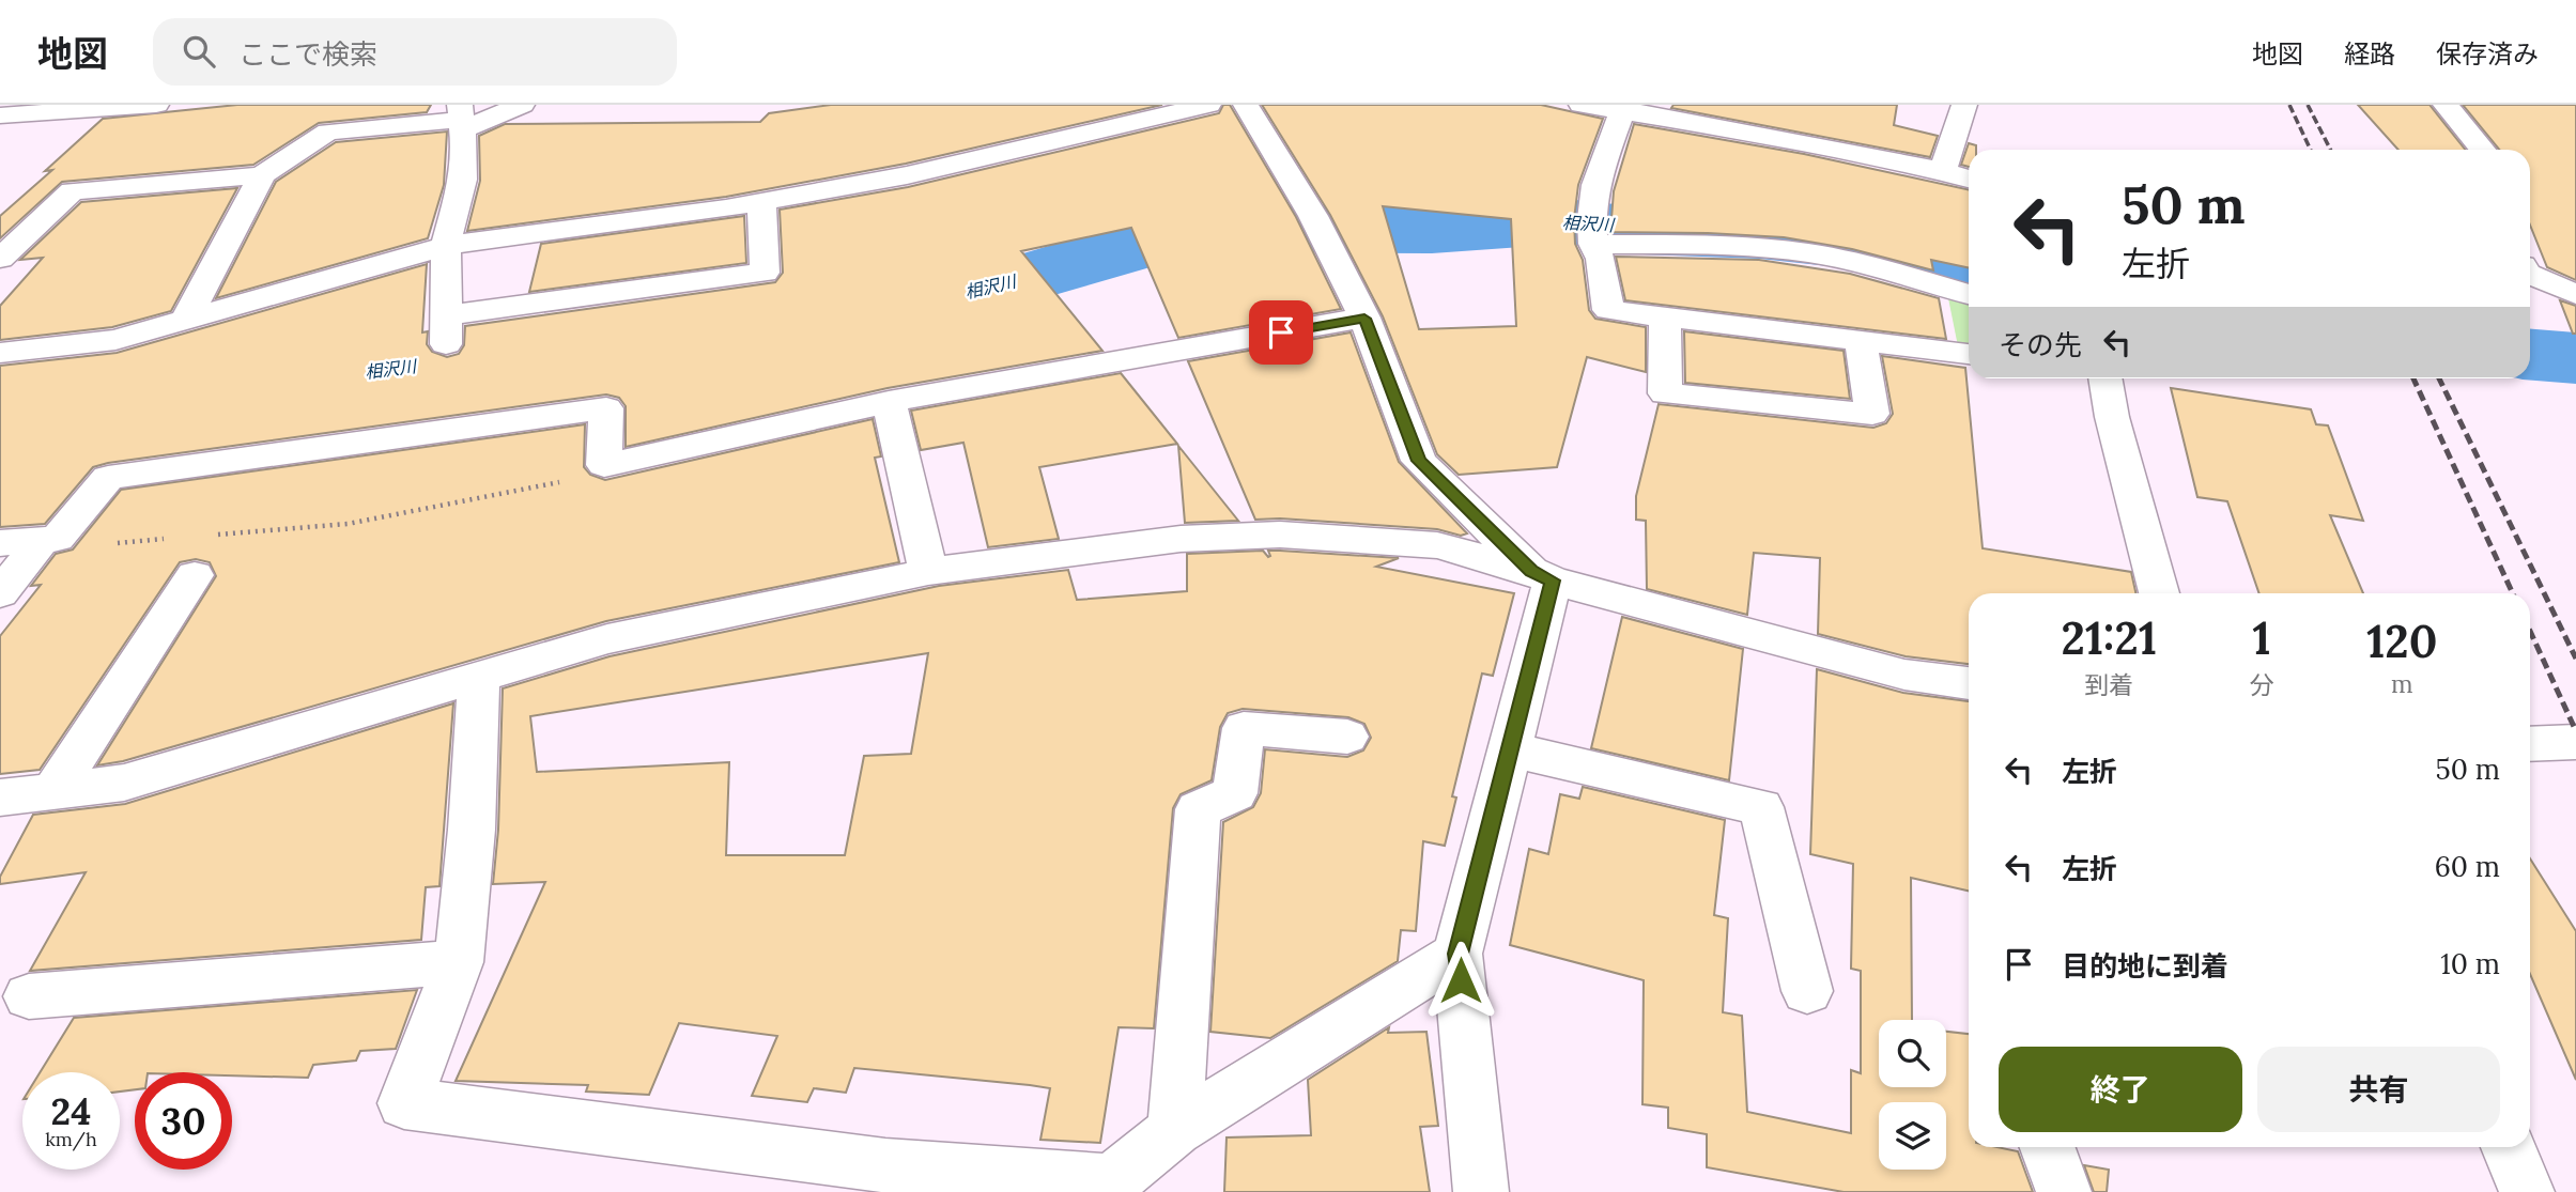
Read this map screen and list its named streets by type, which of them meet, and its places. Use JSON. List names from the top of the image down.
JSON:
{
  "water": ["相沢川"],
  "page": {
    "header": "地図",
    "search": "ここで検索",
    "nav": ["地図", "経路", "保存済み"],
    "turn": ["50 m", "左折"],
    "then": "その先",
    "eta": [
      "21:21",
      "到着",
      "1",
      "分",
      "120",
      "m"
    ],
    "list": [
      {
        "name": "左折",
        "value": "50 m"
      },
      {
        "name": "左折",
        "value": "60 m"
      },
      {
        "name": "目的地に到着",
        "value": "10 m"
      }
    ],
    "buttons": ["終了", "共有"],
    "speed": "24 km/h",
    "limit": "30"
  }
}
